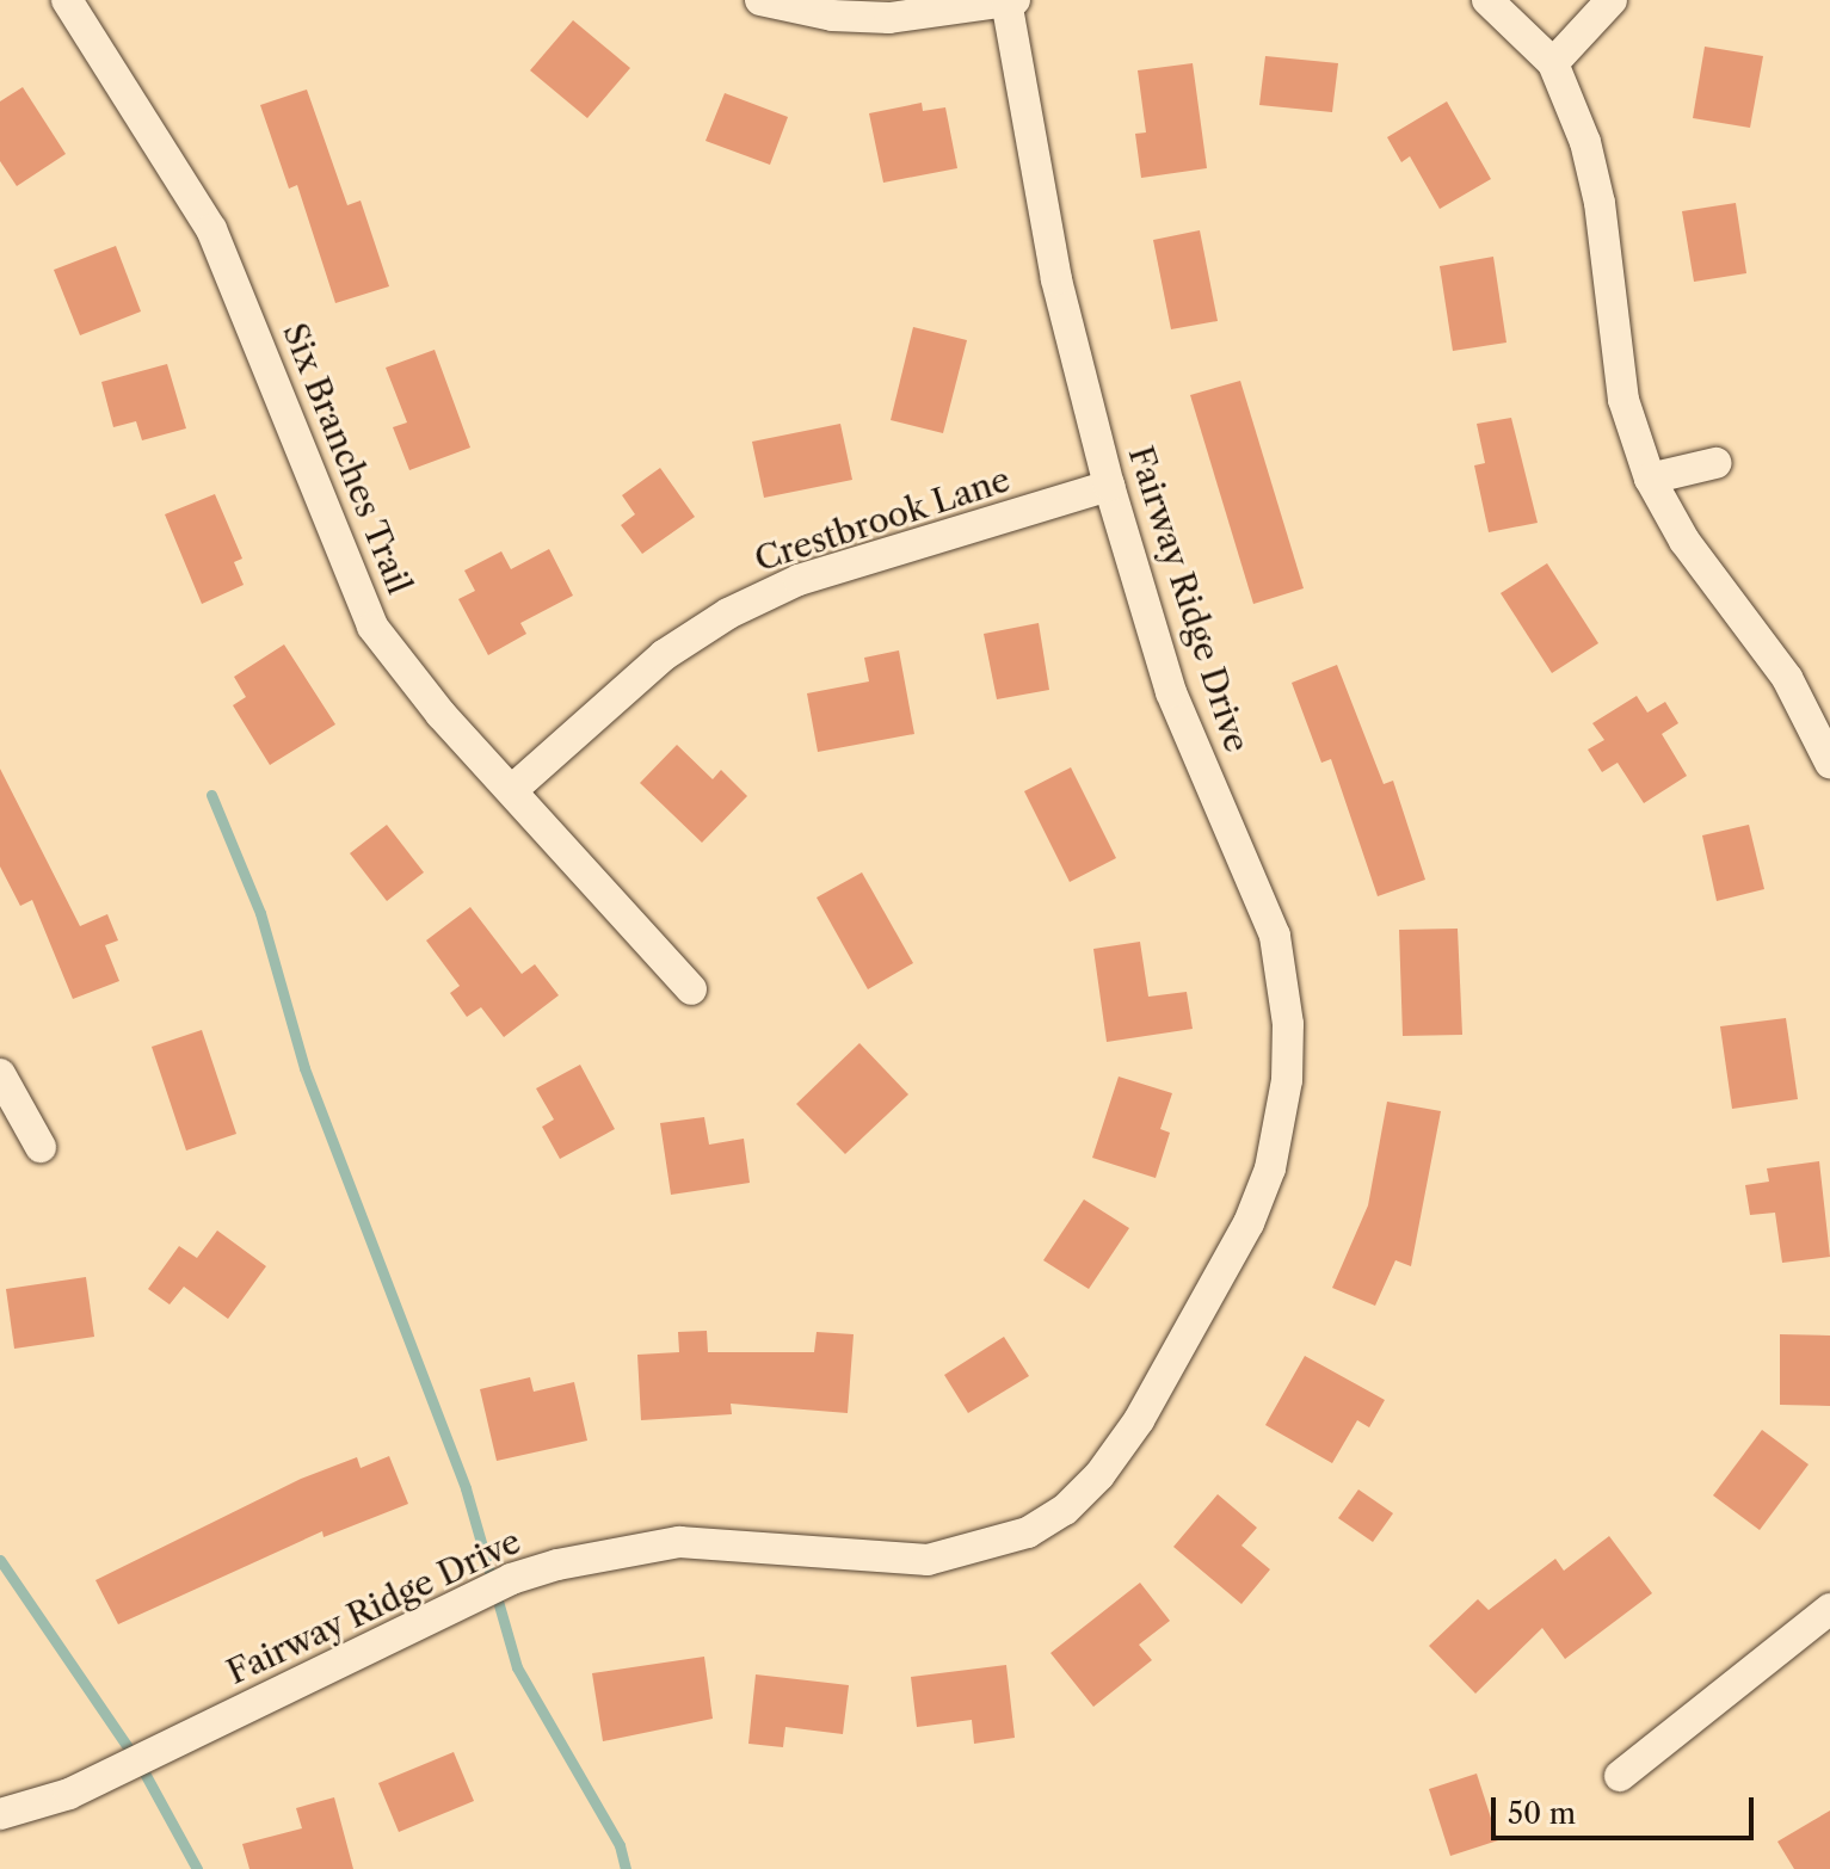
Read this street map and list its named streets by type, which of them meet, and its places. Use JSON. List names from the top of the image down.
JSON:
{
  "streets": {
    "street": ["Six Branches Trail", "Crestbrook Lane", "Fairway Ridge Drive"]
  },
  "crossings": [
    ["Six Branches Trail", "Crestbrook Lane"],
    ["Crestbrook Lane", "Fairway Ridge Drive"]
  ],
  "scale_bar": "50 m"
}
